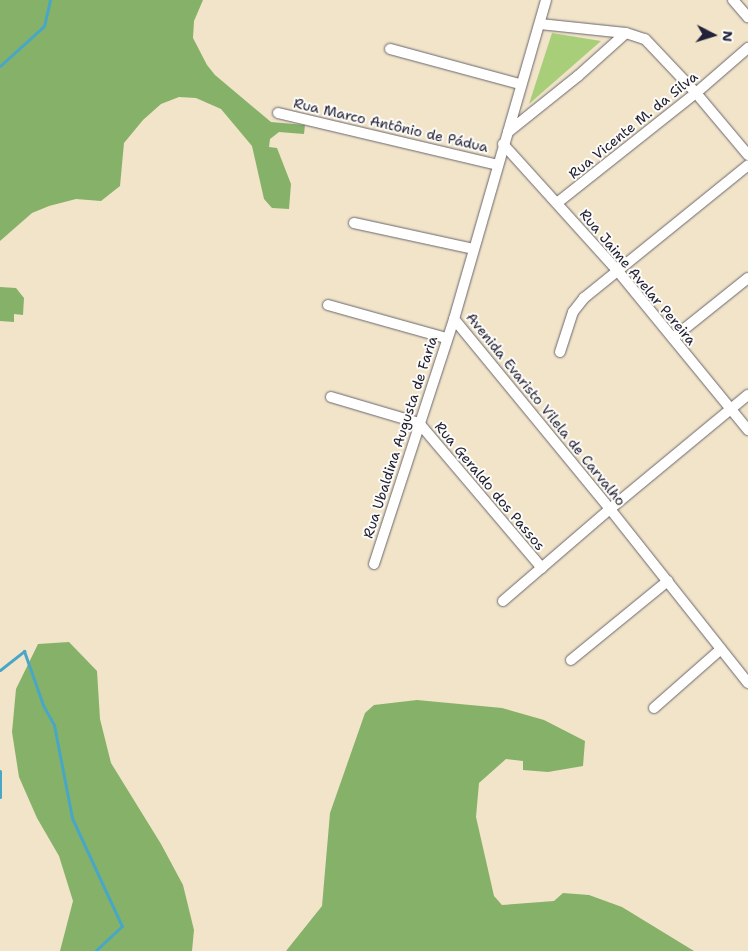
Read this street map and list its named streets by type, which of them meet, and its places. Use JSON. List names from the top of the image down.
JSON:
{
  "streets": {
    "street": [
      "Rua Marco Antônio de Pádua",
      "Rua Vicente M. da Silva",
      "Rua Jaime Avelar Pereira",
      "Avenida Evaristo Vilela de Carvalho",
      "Rua Ubaldina Augusta de Faria",
      "Rua Geraldo dos Passos"
    ]
  },
  "crossings": [
    ["Rua Marco Antônio de Pádua", "Avenida Evaristo Vilela de Carvalho"],
    ["Rua Vicente M. da Silva", "Rua Jaime Avelar Pereira"],
    ["Rua Jaime Avelar Pereira", "Avenida Evaristo Vilela de Carvalho"],
    ["Avenida Evaristo Vilela de Carvalho", "Rua Ubaldina Augusta de Faria"],
    ["Rua Ubaldina Augusta de Faria", "Rua Geraldo dos Passos"]
  ],
  "north": "right"
}
